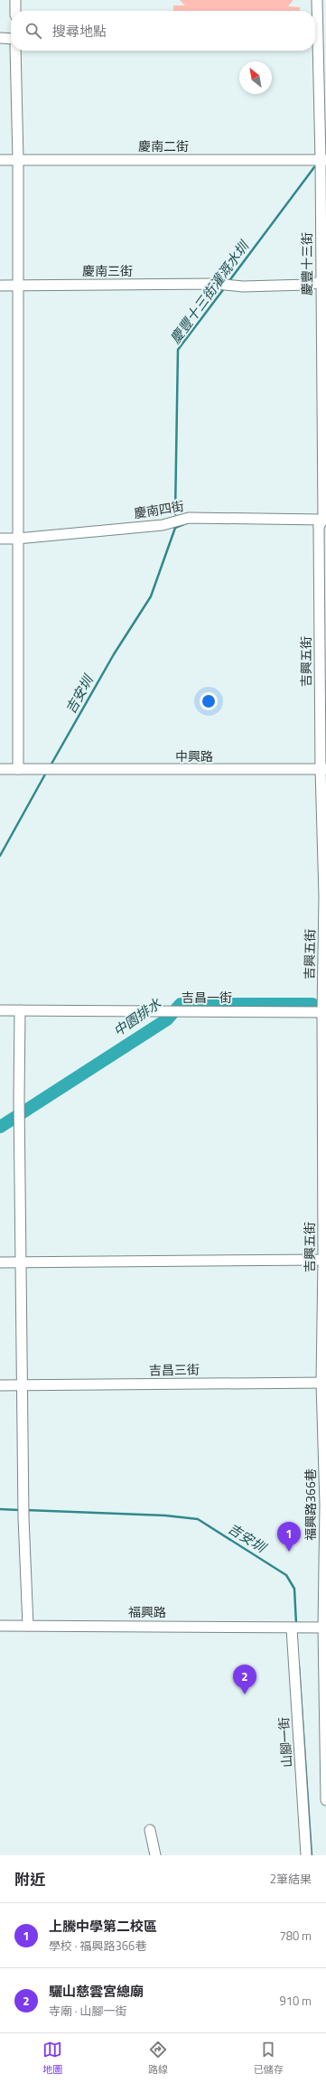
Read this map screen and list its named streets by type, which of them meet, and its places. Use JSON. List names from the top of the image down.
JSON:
{
  "streets": {
    "street": [
      "慶南二街",
      "慶豐十三街",
      "慶南三街",
      "慶南四街",
      "吉興五街",
      "中興路",
      "吉昌一街",
      "吉昌三街",
      "福興路366巷",
      "福興路",
      "山腳一街"
    ]
  },
  "crossings": [
    ["慶南二街", "慶豐十三街"],
    ["慶豐十三街", "慶南三街"],
    ["慶豐十三街", "慶南四街"],
    ["慶豐十三街", "吉興五街"],
    ["慶南四街", "吉興五街"],
    ["吉興五街", "中興路"],
    ["吉興五街", "吉昌一街"],
    ["吉興五街", "吉昌三街"],
    ["吉興五街", "福興路366巷"],
    ["吉昌三街", "福興路366巷"],
    ["福興路366巷", "福興路"],
    ["福興路", "山腳一街"]
  ],
  "water": ["慶豐十三街灌溉水圳", "吉安圳", "中園排水"],
  "north": "top left",
  "page": {
    "search": "搜尋地點",
    "pins": ["1", "2"],
    "heading": ["附近", "2筆結果"],
    "list": [
      {
        "mark": "1",
        "name": "上騰中學第二校區",
        "note": "學校 · 福興路366巷",
        "value": "780 m"
      },
      {
        "mark": "2",
        "name": "驪山慈雲宮總廟",
        "note": "寺廟 · 山腳一街",
        "value": "910 m"
      }
    ],
    "nav": ["地圖", "路線", "已儲存"]
  }
}
